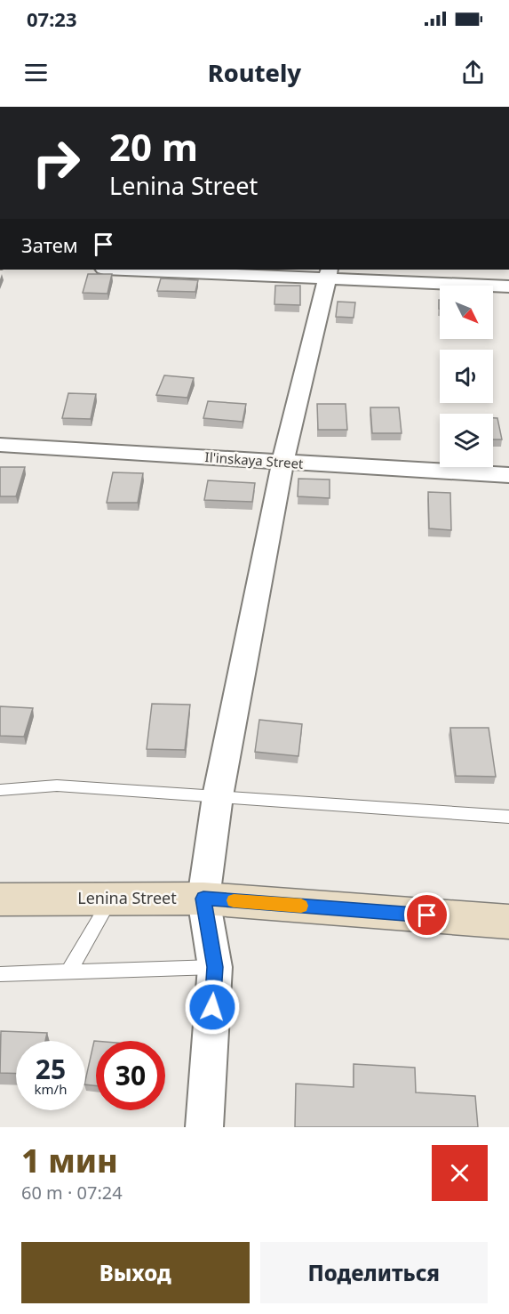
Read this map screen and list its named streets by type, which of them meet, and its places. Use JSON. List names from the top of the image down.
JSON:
{
  "streets": {
    "main road": ["Lenina Street"],
    "street": ["Il'inskaya Street"]
  },
  "north": "bottom right",
  "page": {
    "status": "07:23",
    "header": "Routely",
    "turn": ["20 m", "Lenina Street"],
    "then": "Затем",
    "speed": "25 km/h",
    "limit": "30",
    "heading": ["1 мин", "60 m · 07:24"],
    "buttons": ["Выход", "Поделиться"]
  }
}
